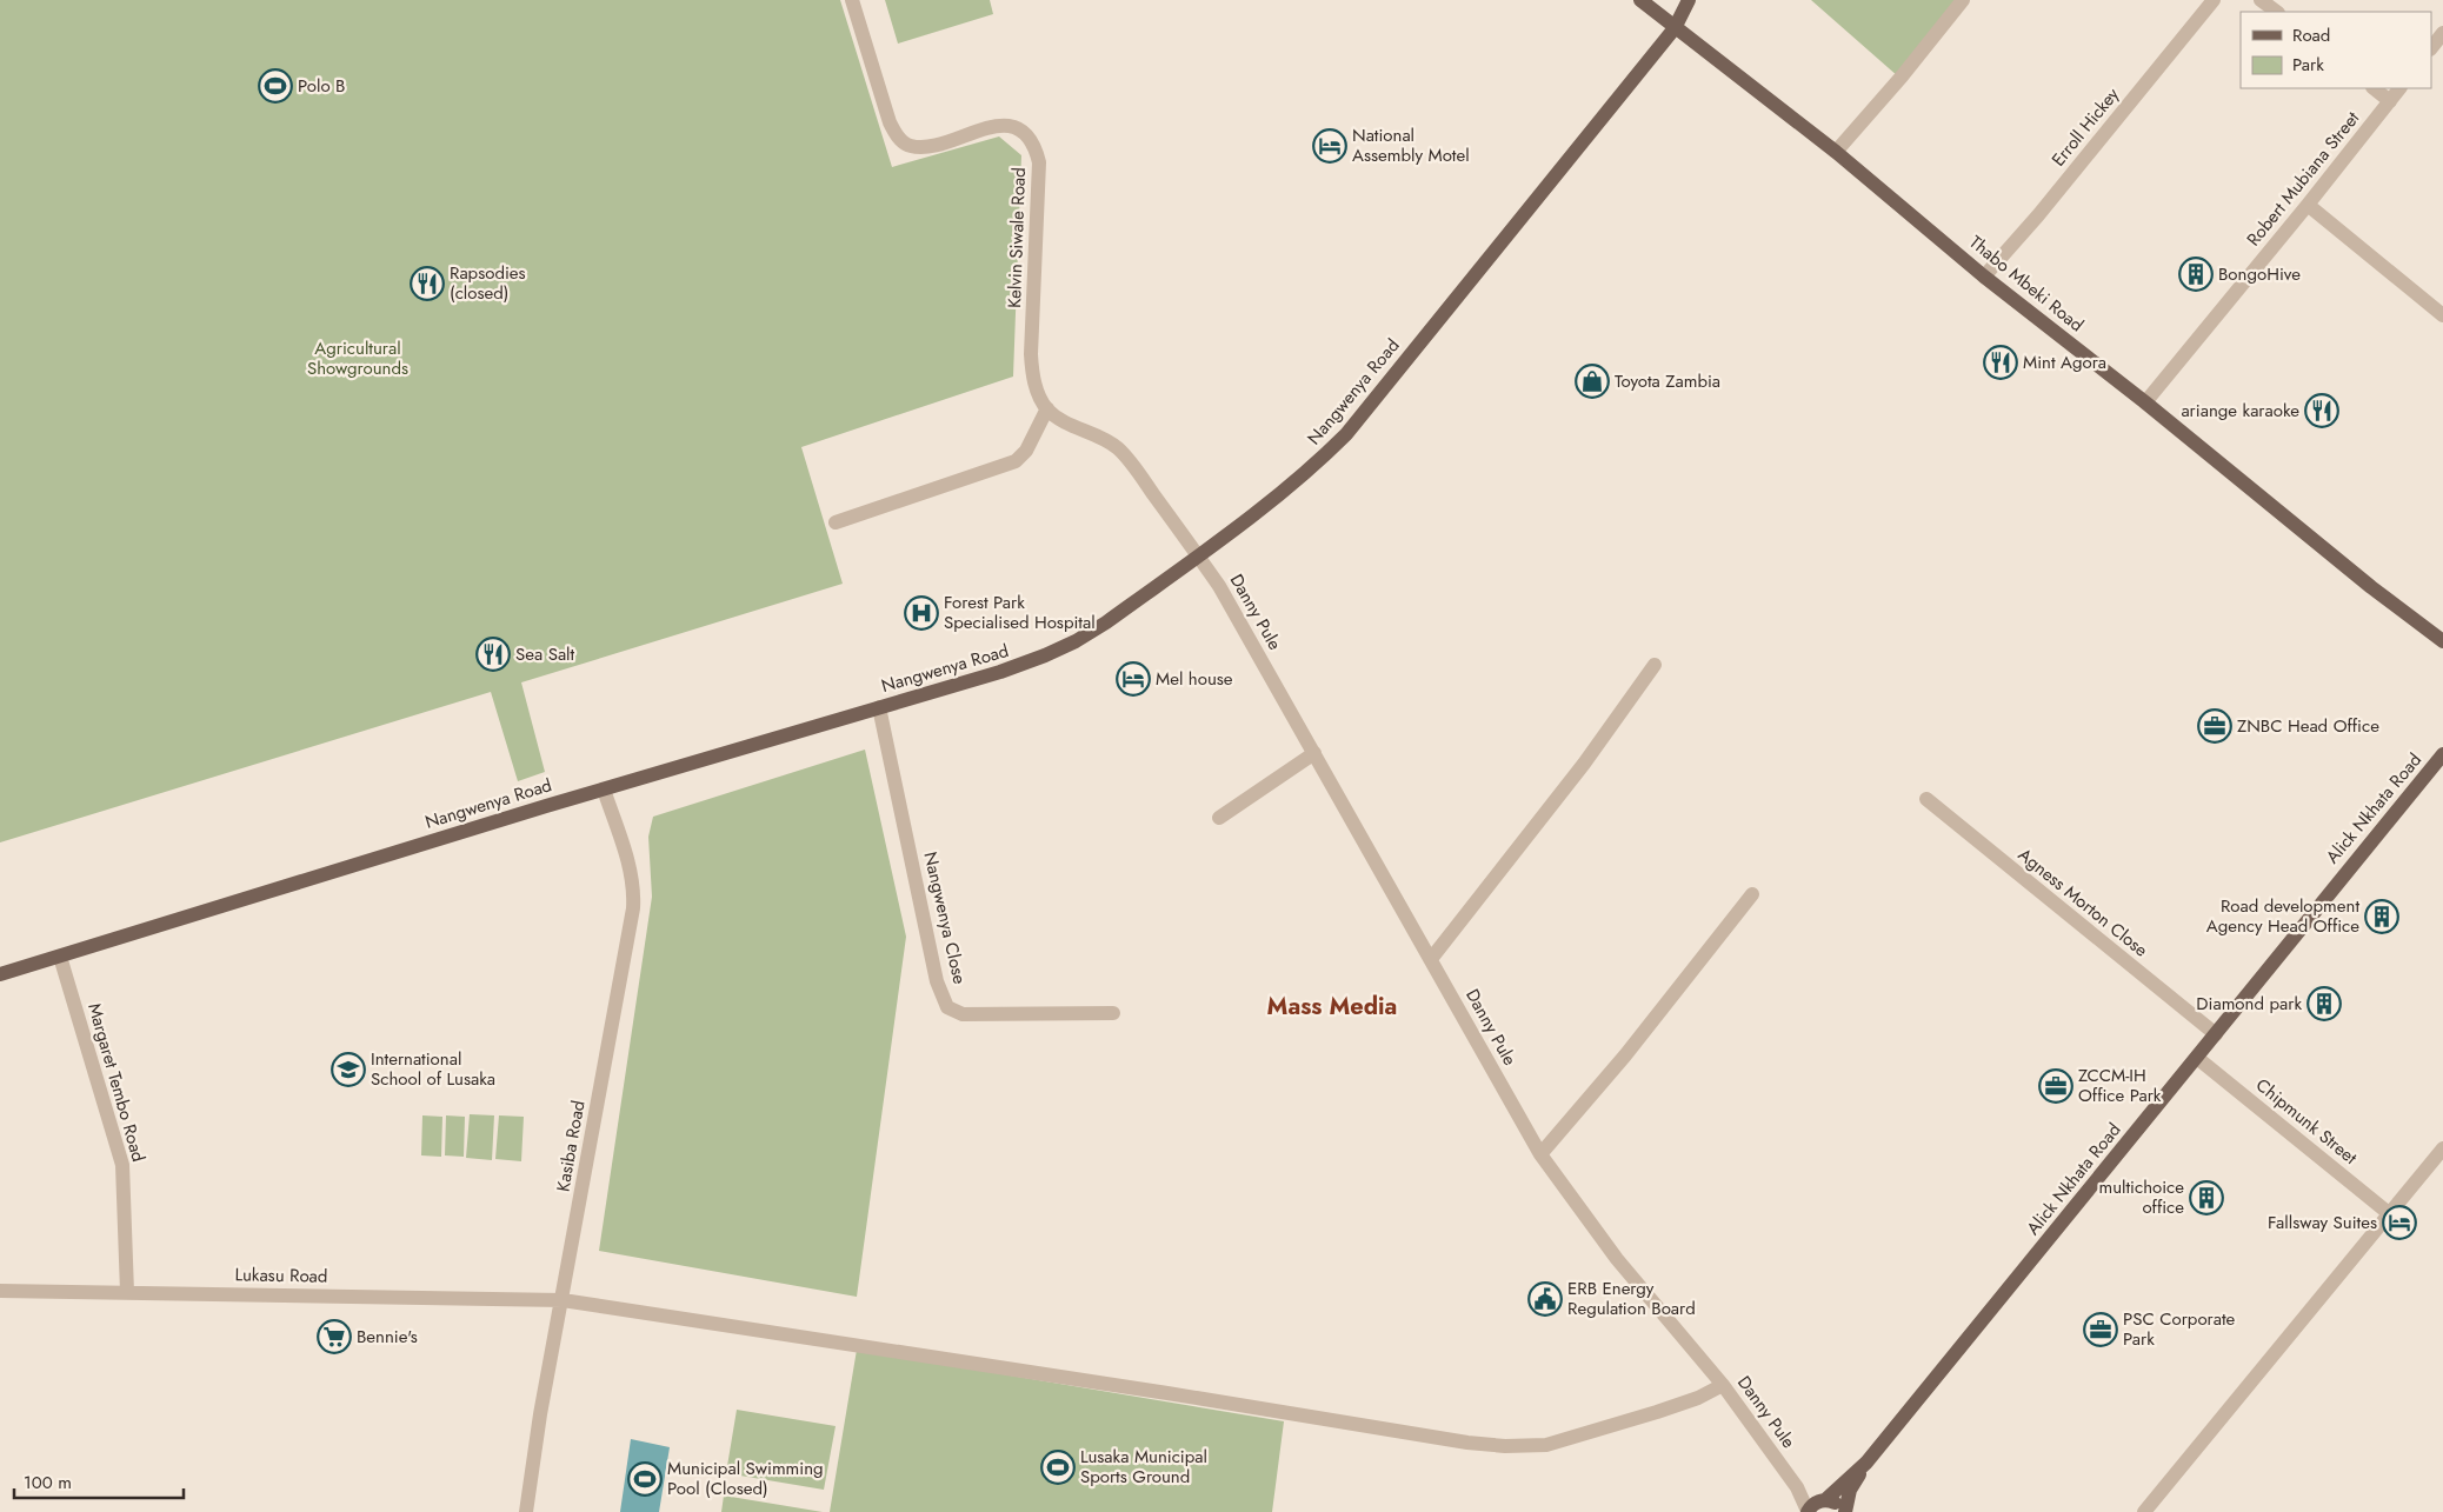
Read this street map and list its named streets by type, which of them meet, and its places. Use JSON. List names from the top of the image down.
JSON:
{
  "streets": {
    "main road": ["Thabo Mbeki Road", "Nangwenya Road", "Alick Nkhata Road"],
    "street": [
      "Erroll Hickey",
      "Robert Mubiana Street",
      "Kelvin Siwale Road",
      "Danny Pule",
      "Agness Morton Close",
      "Nangwenya Close",
      "Margaret Tembo Road",
      "Chipmunk Street",
      "Kasiba Road",
      "Lukasu Road"
    ]
  },
  "crossings": [
    ["Erroll Hickey", "Thabo Mbeki Road"],
    ["Robert Mubiana Street", "Thabo Mbeki Road"],
    ["Thabo Mbeki Road", "Nangwenya Road"],
    ["Nangwenya Road", "Danny Pule"],
    ["Nangwenya Road", "Nangwenya Close"],
    ["Nangwenya Road", "Margaret Tembo Road"],
    ["Nangwenya Road", "Kasiba Road"],
    ["Danny Pule", "Alick Nkhata Road"],
    ["Danny Pule", "Lukasu Road"],
    ["Alick Nkhata Road", "Agness Morton Close"],
    ["Alick Nkhata Road", "Chipmunk Street"],
    ["Margaret Tembo Road", "Lukasu Road"],
    ["Kasiba Road", "Lukasu Road"]
  ],
  "districts": ["Mass Media"],
  "parks": ["Agricultural Showgrounds"],
  "places": {
    "sports": ["Polo B", "Lusaka Municipal Sports Ground", "Municipal Swimming Pool (Closed)"],
    "hotel": ["National Assembly Motel", "Mel house", "Fallsway Suites"],
    "building": [
      "BongoHive",
      "Road development Agency Head Office",
      "Diamond park",
      "multichoice office"
    ],
    "restaurant": [
      "Rapsodies (closed)",
      "Mint Agora",
      "ariange karaoke",
      "Sea Salt"
    ],
    "shop": ["Toyota Zambia"],
    "hospital": ["Forest Park Specialised Hospital"],
    "office": ["ZNBC Head Office", "ZCCM-IH Office Park", "PSC Corporate Park"],
    "school or university": ["International School of Lusaka"],
    "public building": ["ERB Energy Regulation Board"],
    "supermarket": ["Bennie's"]
  },
  "legend": ["Road", "Park"],
  "scale_bar": "100 m"
}
